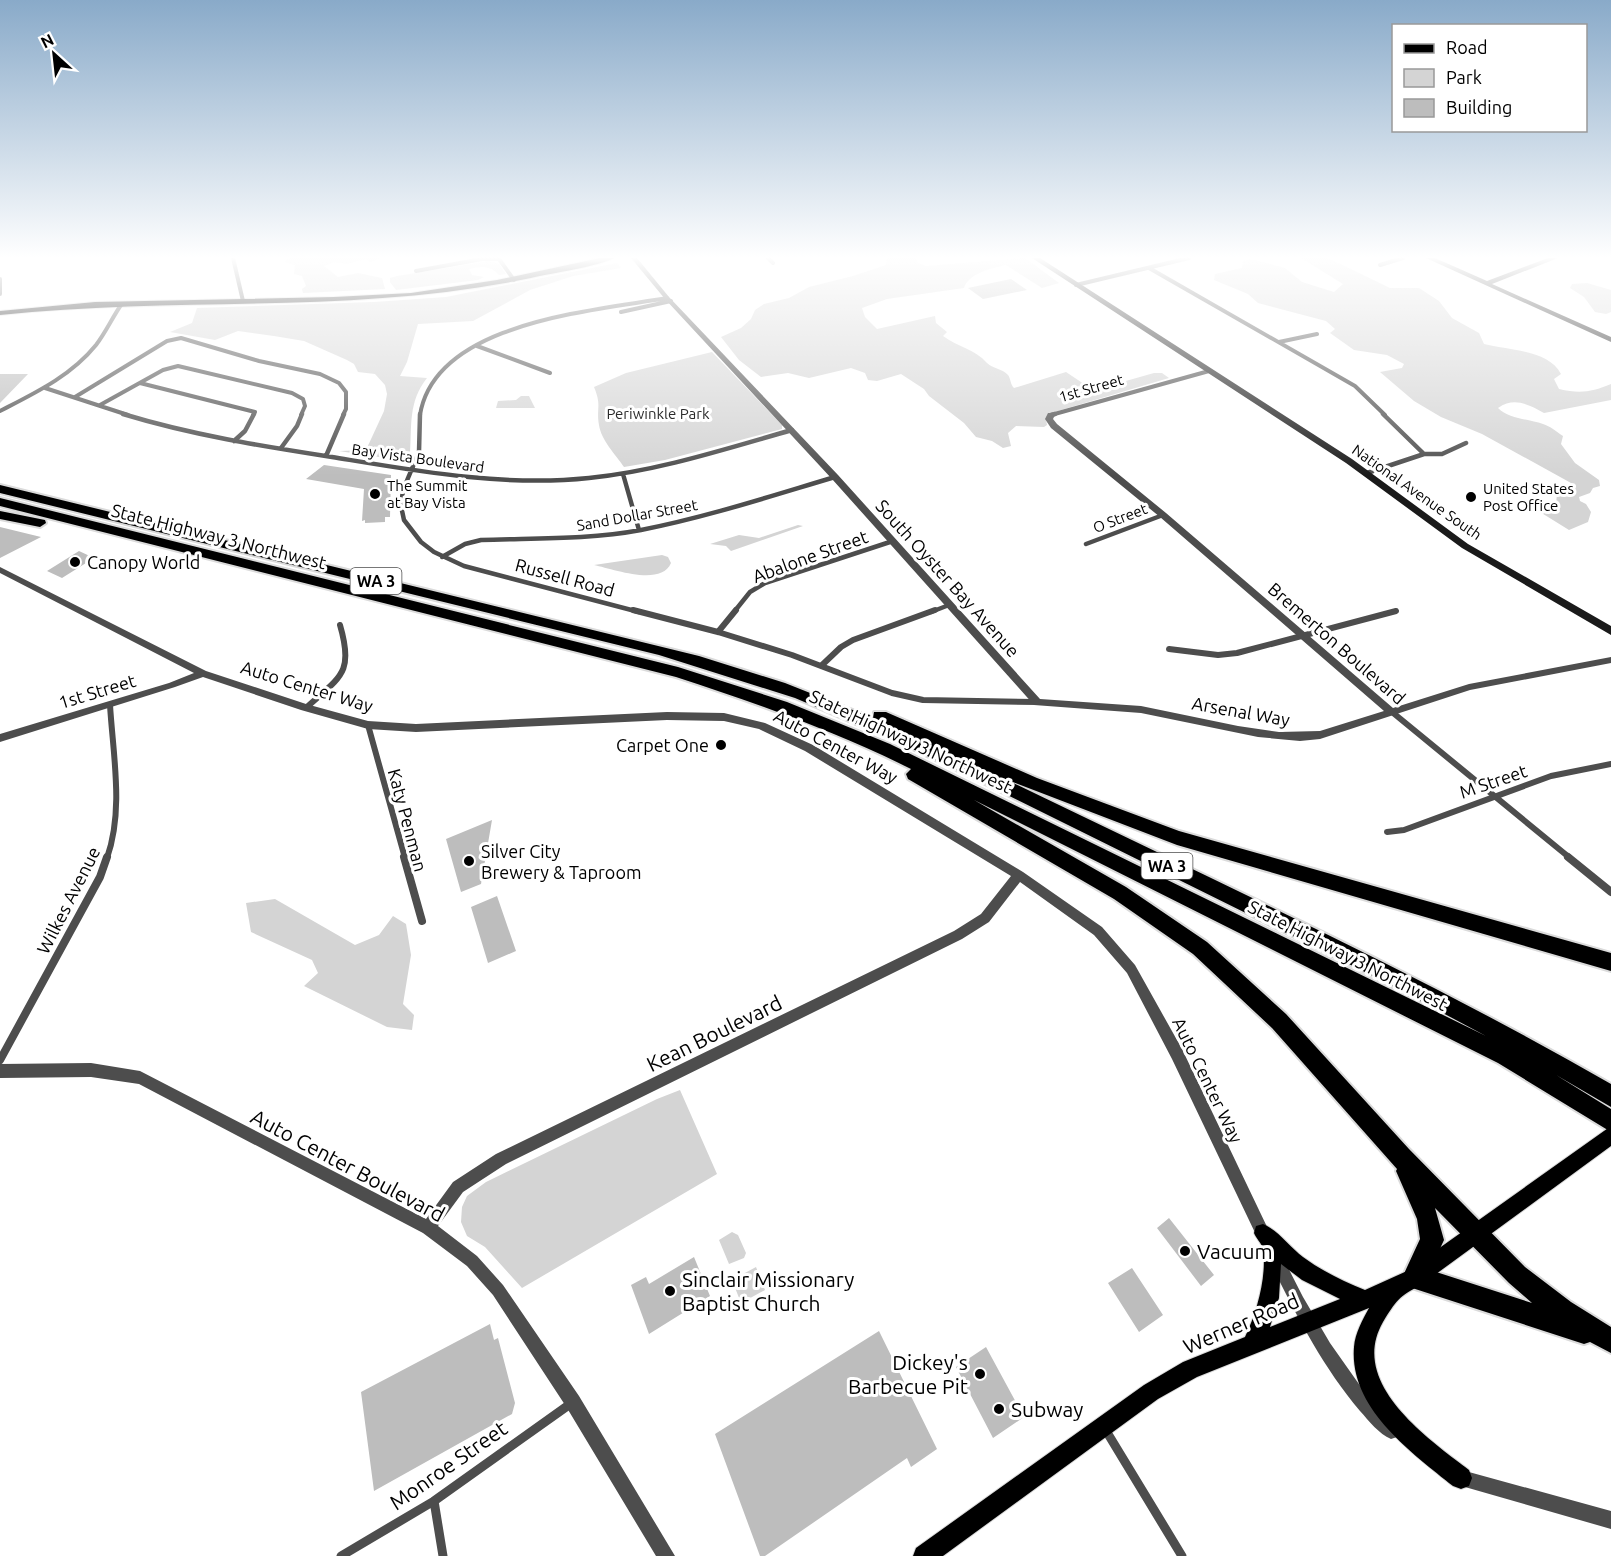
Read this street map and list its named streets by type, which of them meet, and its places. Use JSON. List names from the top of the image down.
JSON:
{
  "streets": {
    "highway": ["State Highway 3 Northwest", "WA 3"],
    "main road": ["National Avenue South", "Werner Road"],
    "street": [
      "1st Street",
      "Bay Vista Boulevard",
      "Sand Dollar Street",
      "O Street",
      "Abalone Street",
      "Russell Road",
      "South Oyster Bay Avenue",
      "Bremerton Boulevard",
      "Auto Center Way",
      "Arsenal Way",
      "M Street",
      "Katy Penman",
      "Wilkes Avenue",
      "Kean Boulevard",
      "Auto Center Boulevard",
      "Monroe Street"
    ]
  },
  "crossings": [
    ["1st Street", "National Avenue South"],
    ["1st Street", "Bremerton Boulevard"],
    ["1st Street", "Auto Center Way"],
    ["1st Street", "Wilkes Avenue"],
    ["Bay Vista Boulevard", "Russell Road"],
    ["Bay Vista Boulevard", "South Oyster Bay Avenue"],
    ["Sand Dollar Street", "Russell Road"],
    ["Sand Dollar Street", "South Oyster Bay Avenue"],
    ["O Street", "Bremerton Boulevard"],
    ["Abalone Street", "Russell Road"],
    ["Abalone Street", "South Oyster Bay Avenue"],
    ["Russell Road", "South Oyster Bay Avenue"],
    ["Russell Road", "Arsenal Way"],
    ["South Oyster Bay Avenue", "Arsenal Way"],
    ["Bremerton Boulevard", "Arsenal Way"],
    ["Bremerton Boulevard", "M Street"],
    ["Auto Center Way", "Katy Penman"],
    ["Auto Center Way", "Kean Boulevard"],
    ["Auto Center Way", "Werner Road"],
    ["Kean Boulevard", "Auto Center Boulevard"],
    ["Auto Center Boulevard", "Monroe Street"]
  ],
  "parks": ["Periwinkle Park"],
  "places": [
    "The Summit at Bay Vista",
    "United States Post Office",
    "Canopy World",
    "Carpet One",
    "Silver City Brewery & Taproom",
    "Vacuum",
    "Sinclair Missionary Baptist Church",
    "Dickey's Barbecue Pit",
    "Subway"
  ],
  "legend": ["Road", "Park", "Building"],
  "north": "top left"
}
